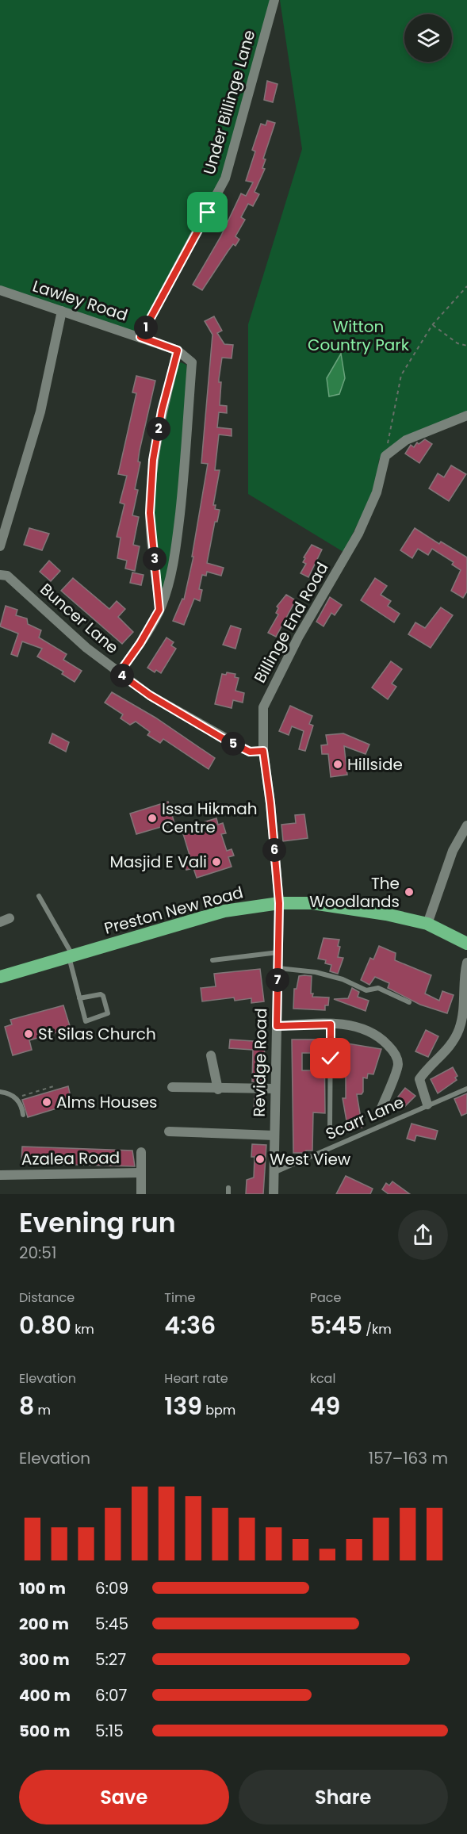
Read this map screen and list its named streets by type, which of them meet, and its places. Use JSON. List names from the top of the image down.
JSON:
{
  "streets": {
    "highway": ["Preston New Road"],
    "street": [
      "Under Billinge Lane",
      "Lawley Road",
      "Buncer Lane",
      "Billinge End Road",
      "Revidge Road",
      "Azalea Road"
    ],
    "lane": ["Scarr Lane"]
  },
  "crossings": [
    ["Under Billinge Lane", "Lawley Road"],
    ["Buncer Lane", "Billinge End Road"],
    ["Billinge End Road", "Preston New Road"],
    ["Billinge End Road", "Revidge Road"],
    ["Preston New Road", "Revidge Road"],
    ["Revidge Road", "Scarr Lane"]
  ],
  "parks": ["Witton Country Park"],
  "places": [
    "Hillside",
    "Issa Hikmah Centre",
    "Masjid E Vali",
    "The Woodlands",
    "St Silas Church",
    "Alms Houses",
    "West View"
  ],
  "page": {
    "pins": [
      "1",
      "2",
      "3",
      "4",
      "5",
      "6",
      "7"
    ],
    "heading": ["Evening run", "20:51"],
    "stats": [
      ["Distance", "0.80 km"],
      ["Time", "4:36"],
      ["Pace", "5:45 /km"],
      ["Elevation", "8 m"],
      ["Heart rate", "139 bpm"],
      ["kcal", "49"]
    ],
    "chart": ["Elevation", "157–163 m"],
    "list": [
      {
        "name": "100 m",
        "note": "6:09"
      },
      {
        "name": "200 m",
        "note": "5:45"
      },
      {
        "name": "300 m",
        "note": "5:27"
      },
      {
        "name": "400 m",
        "note": "6:07"
      },
      {
        "name": "500 m",
        "note": "5:15"
      }
    ],
    "buttons": ["Save", "Share"]
  }
}
